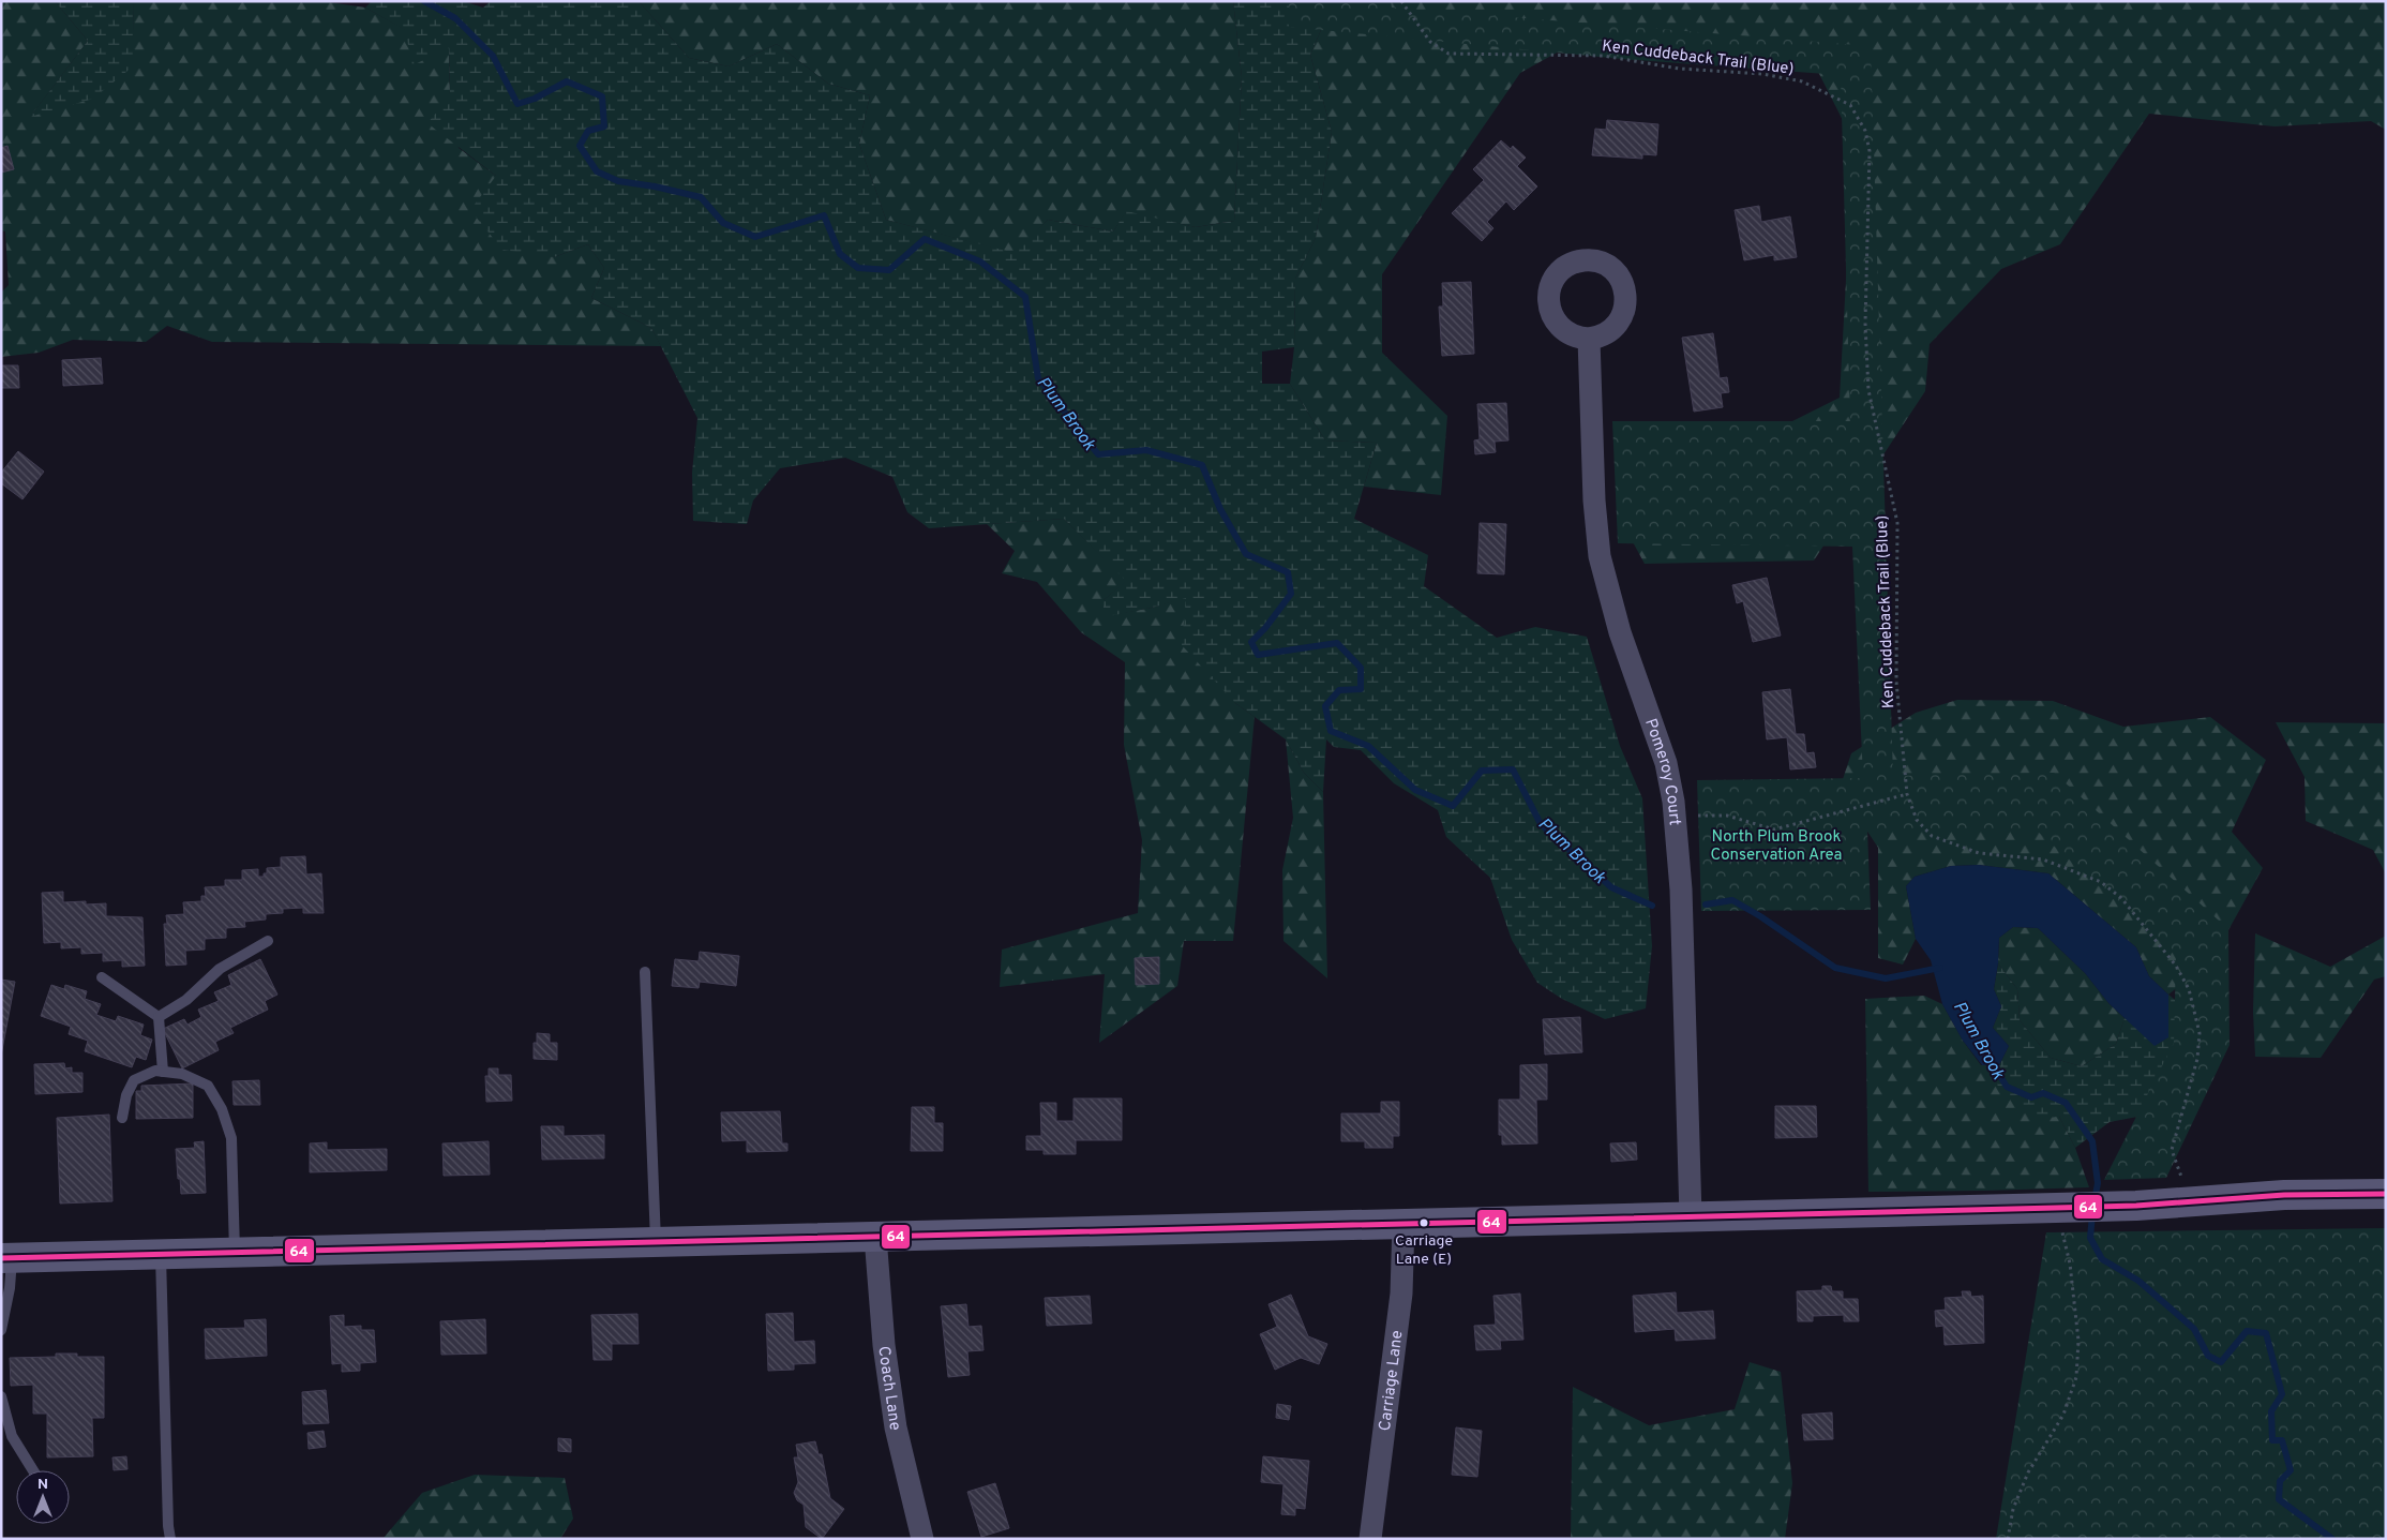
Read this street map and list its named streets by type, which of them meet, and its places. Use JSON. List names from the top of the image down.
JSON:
{
  "streets": {
    "street": ["Pomeroy Court", "Carriage Lane", "Coach Lane"],
    "path": ["Ken Cuddeback Trail (Blue)"]
  },
  "water": ["Plum Brook"],
  "parks": ["North Plum Brook Conservation Area"],
  "places": ["Carriage Lane (E)"],
  "lines": ["transit line 64"],
  "north": "top"
}
